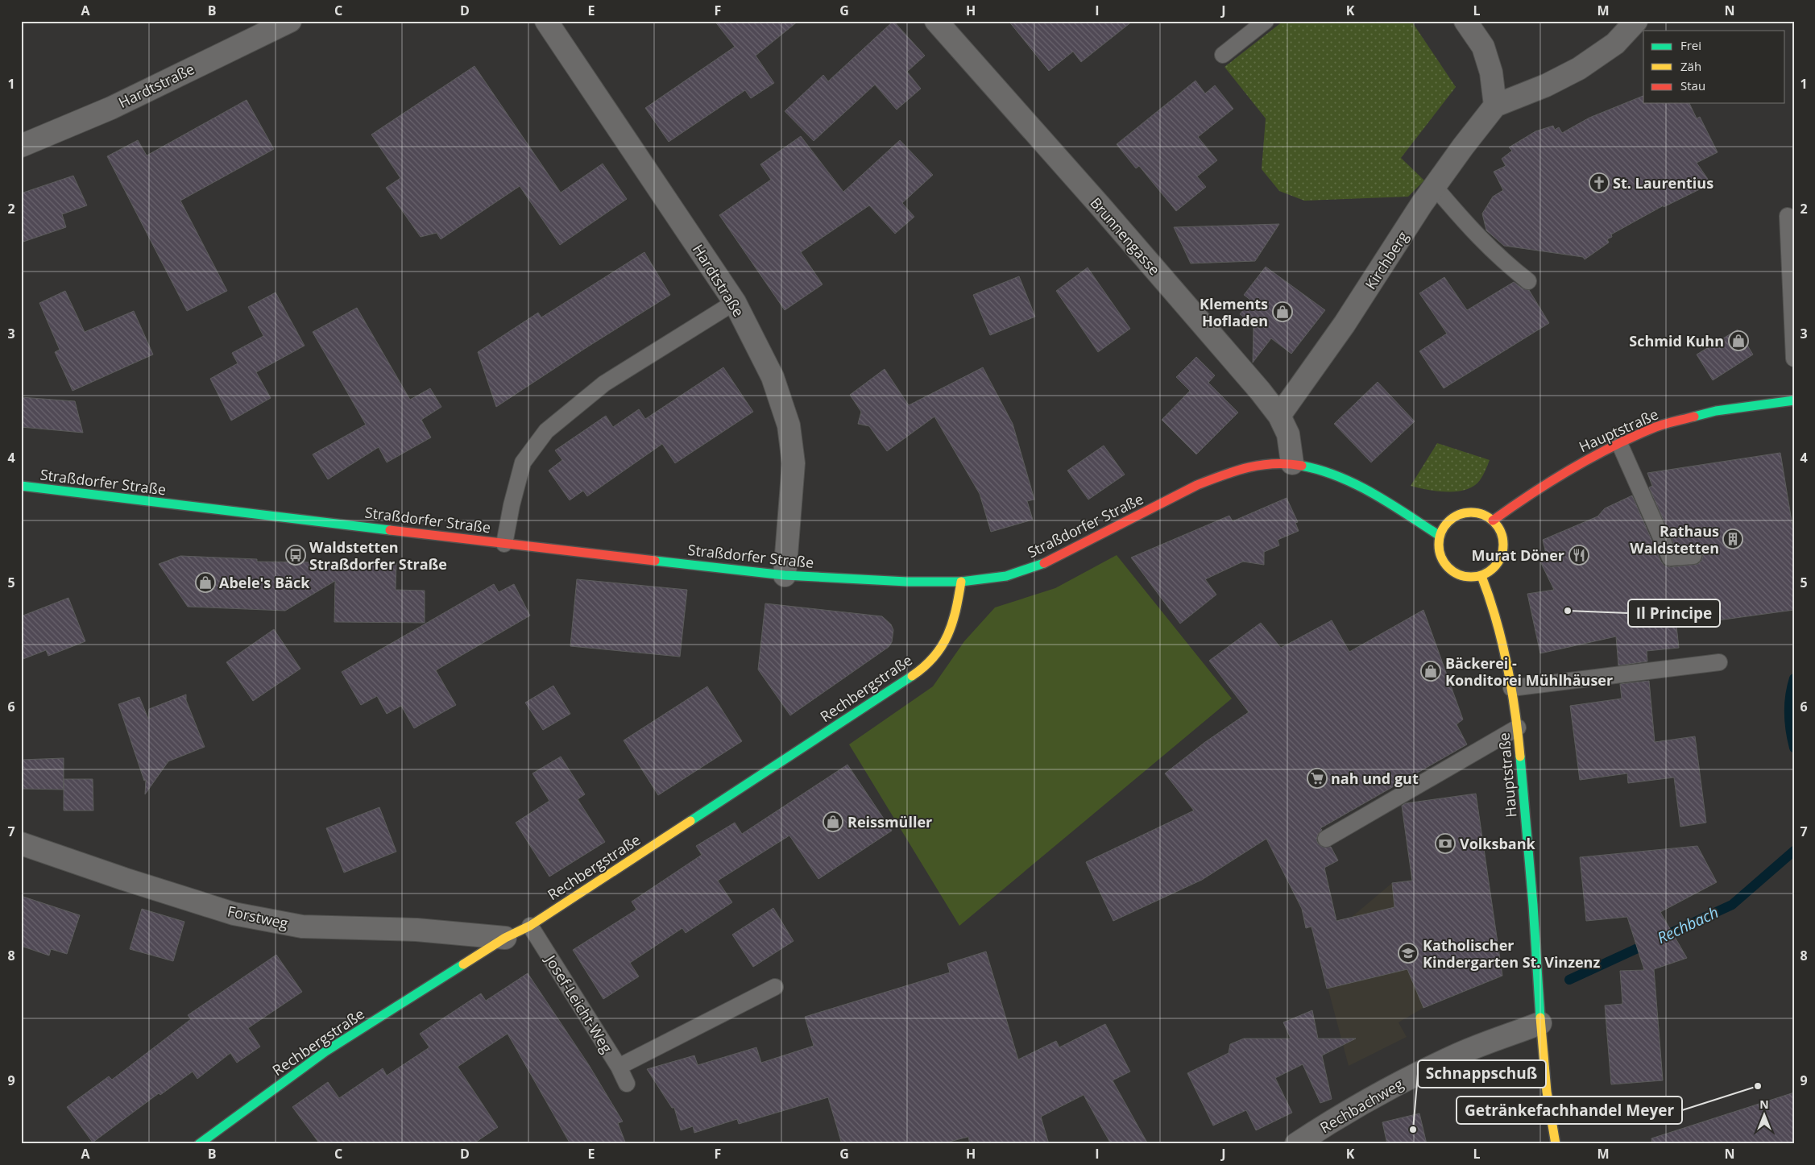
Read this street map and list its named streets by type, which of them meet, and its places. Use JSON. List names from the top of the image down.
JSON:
{
  "streets": {
    "street": [
      "Hardtstraße",
      "Brunnengasse",
      "Kirchberg",
      "Hauptstraße",
      "Straßdorfer Straße",
      "Rechbergstraße",
      "Forstweg",
      "Rechbachweg"
    ],
    "lane": ["Josef-Leicht-Weg"]
  },
  "crossings": [
    ["Hardtstraße", "Straßdorfer Straße"],
    ["Brunnengasse", "Kirchberg"],
    ["Brunnengasse", "Straßdorfer Straße"],
    ["Hauptstraße", "Straßdorfer Straße"],
    ["Hauptstraße", "Rechbachweg"],
    ["Straßdorfer Straße", "Rechbergstraße"],
    ["Rechbergstraße", "Forstweg"],
    ["Rechbergstraße", "Josef-Leicht-Weg"]
  ],
  "water": ["Rechbach"],
  "places": {
    "church": ["St. Laurentius"],
    "shop": [
      "Klements Hofladen",
      "Schmid Kuhn",
      "Abele's Bäck",
      "Bäckerei - Konditorei Mühlhäuser",
      "Reissmüller"
    ],
    "building": ["Rathaus Waldstetten"],
    "bus stop": ["Waldstetten Straßdorfer Straße"],
    "restaurant": ["Murat Döner"],
    "other": ["Il Principe", "Getränkefachhandel Meyer", "Schnappschuß"],
    "supermarket": ["nah und gut"],
    "bank": ["Volksbank"],
    "school or university": ["Katholischer Kindergarten St. Vinzenz"]
  },
  "legend": ["Frei", "Zäh", "Stau"],
  "north": "top",
  "grid": {
    "columns": [
      "A",
      "B",
      "C",
      "D",
      "E",
      "F",
      "G",
      "H",
      "I",
      "J",
      "K",
      "L",
      "M",
      "N"
    ],
    "rows": [
      "1",
      "2",
      "3",
      "4",
      "5",
      "6",
      "7",
      "8",
      "9"
    ]
  }
}
